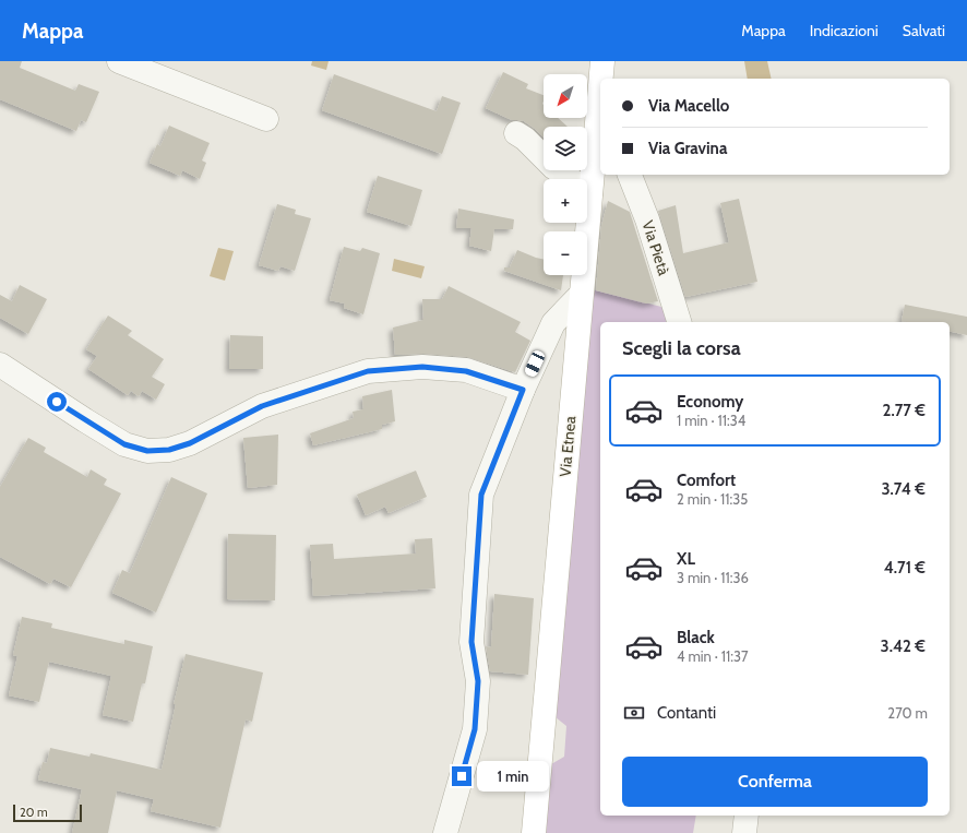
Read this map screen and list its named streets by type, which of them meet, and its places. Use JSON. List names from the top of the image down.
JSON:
{
  "streets": {
    "main road": ["Via Etnea"],
    "street": ["Via Pietà"]
  },
  "scale_bar": "20 m",
  "north": "bottom left",
  "page": {
    "header": "Mappa",
    "nav": ["Mappa", "Indicazioni", "Salvati"],
    "map_buttons": ["+", "−"],
    "banner": ["Via Macello", "Via Gravina"],
    "heading": "Scegli la corsa",
    "list": [
      {
        "name": "Economy",
        "note": "1 min · 11:34",
        "value": "2.77 €"
      },
      {
        "name": "Comfort",
        "note": "2 min · 11:35",
        "value": "3.74 €"
      },
      {
        "name": "XL",
        "note": "3 min · 11:36",
        "value": "4.71 €"
      },
      {
        "name": "Black",
        "note": "4 min · 11:37",
        "value": "3.42 €"
      }
    ],
    "pay": ["Contanti", "270 m"],
    "buttons": "Conferma",
    "bubble": "1 min",
    "scale": "20 m"
  }
}
